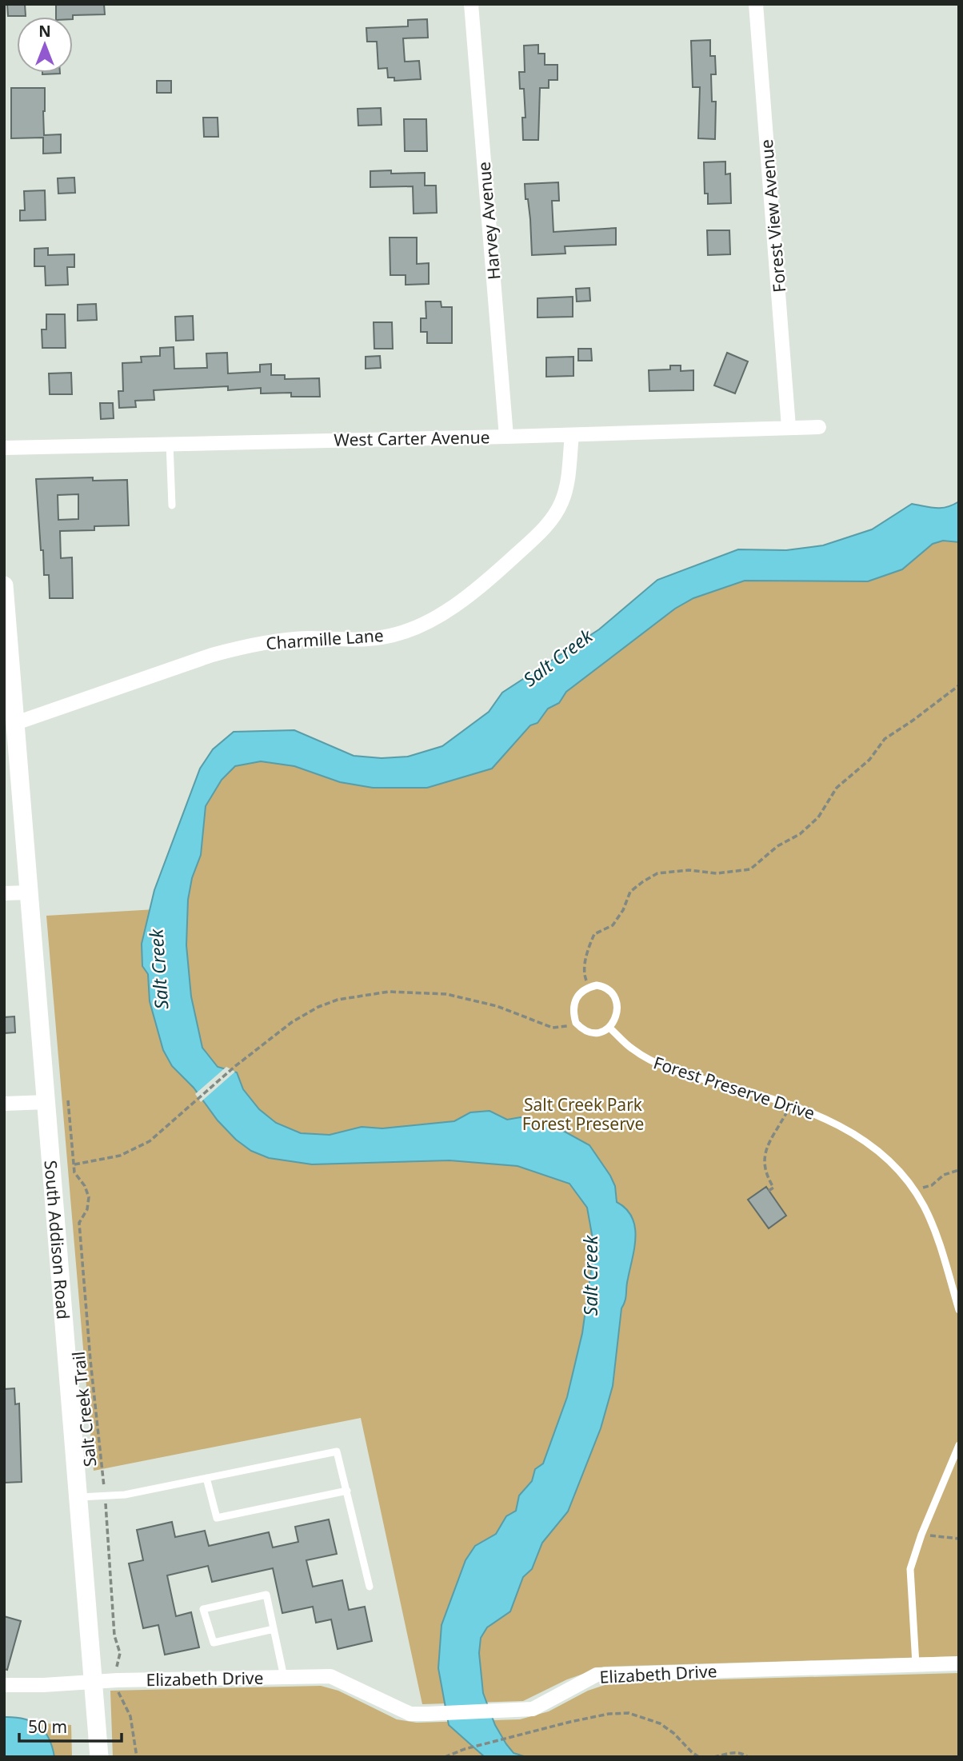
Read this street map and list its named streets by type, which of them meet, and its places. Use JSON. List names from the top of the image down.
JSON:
{
  "streets": {
    "street": [
      "Forest View Avenue",
      "Harvey Avenue",
      "West Carter Avenue",
      "Charmille Lane",
      "South Addison Road",
      "Elizabeth Drive"
    ],
    "lane": ["Forest Preserve Drive"],
    "path": ["Salt Creek Trail"]
  },
  "crossings": [
    ["Forest View Avenue", "West Carter Avenue"],
    ["Harvey Avenue", "West Carter Avenue"],
    ["West Carter Avenue", "Charmille Lane"],
    ["Charmille Lane", "South Addison Road"],
    ["South Addison Road", "Elizabeth Drive"]
  ],
  "water": ["Salt Creek"],
  "parks": ["Salt Creek Park Forest Preserve"],
  "scale_bar": "50 m",
  "north": "top"
}
